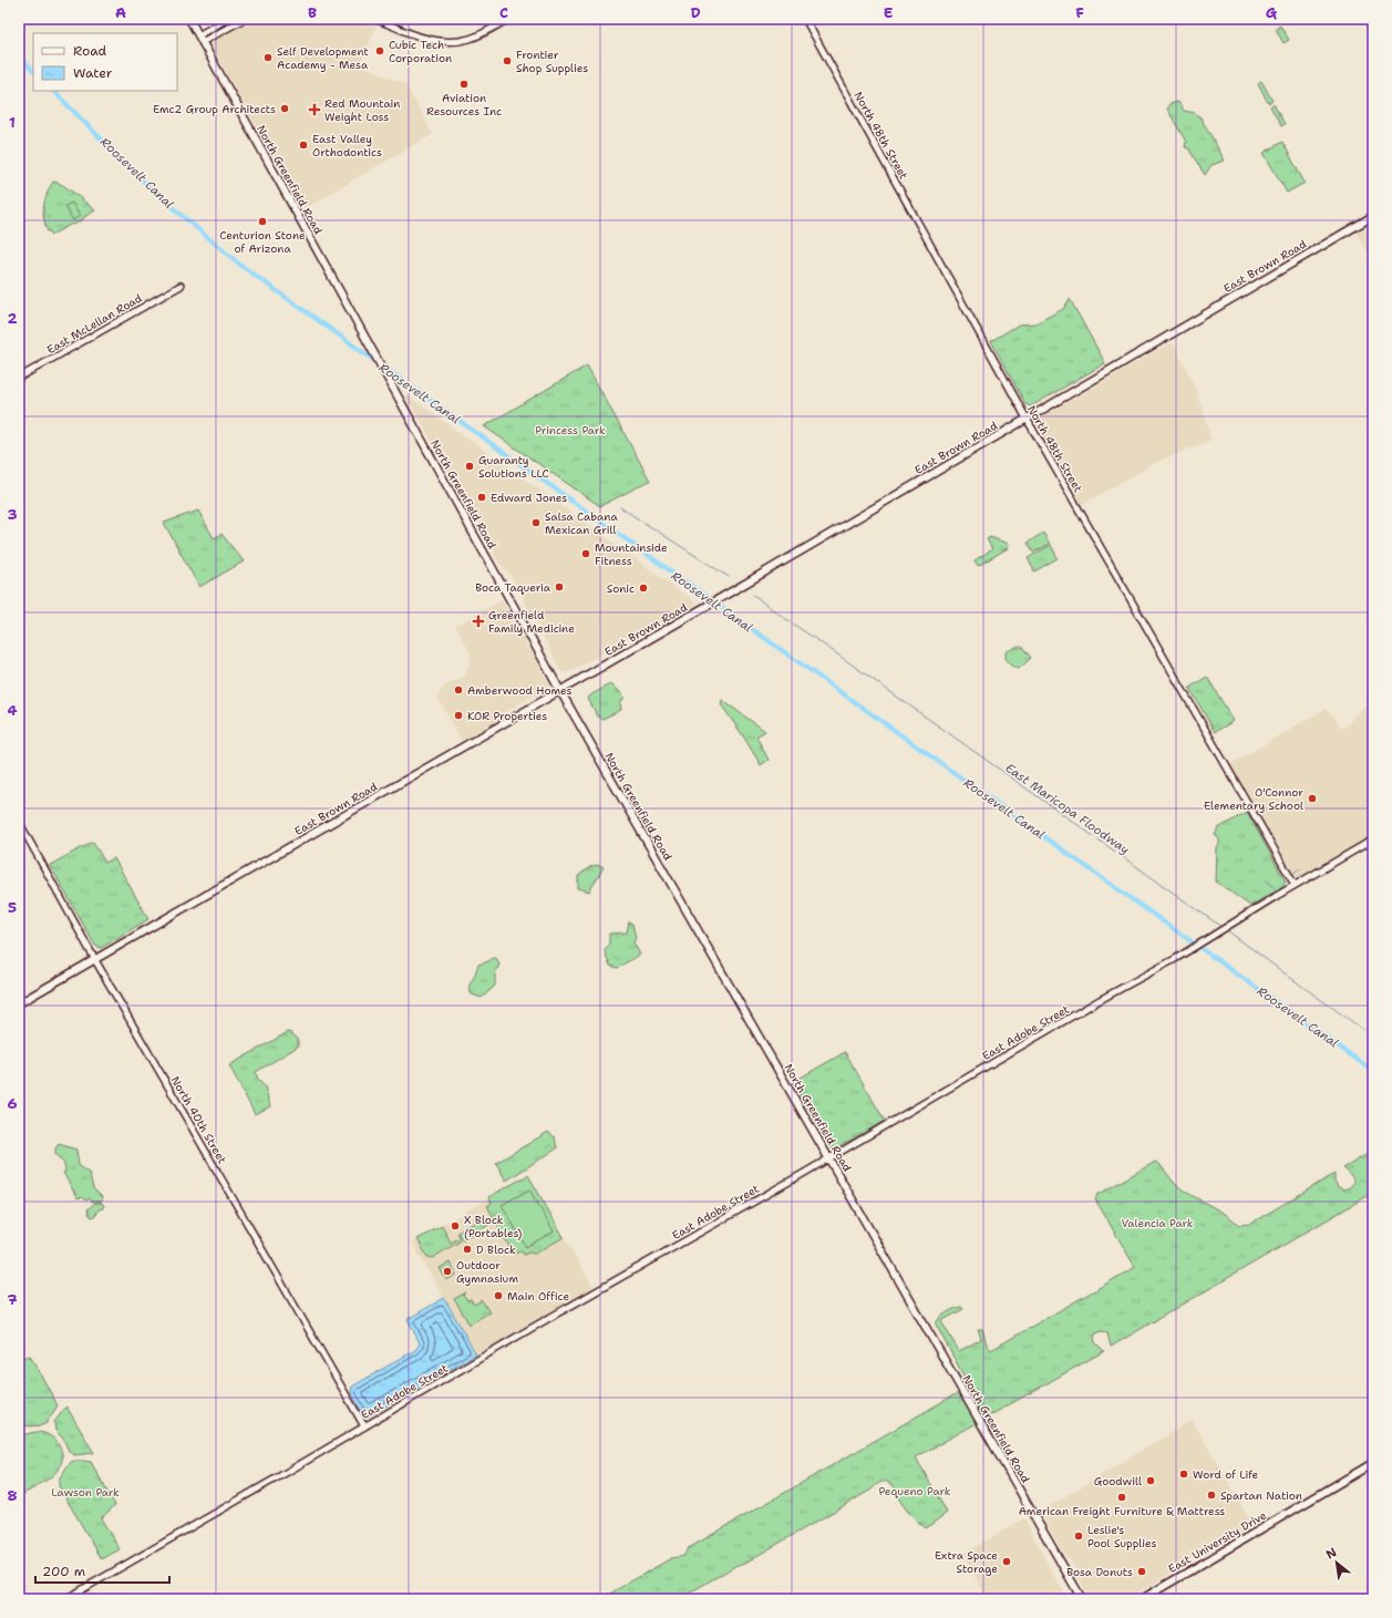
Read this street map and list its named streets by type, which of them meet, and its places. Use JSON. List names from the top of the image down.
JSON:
{
  "streets": {
    "main road": ["North Greenfield Road", "East Brown Road", "East University Drive"],
    "street": [
      "North 48th Street",
      "East McLellan Road",
      "East Adobe Street",
      "North 40th Street"
    ]
  },
  "crossings": [
    ["North 48th Street", "East Brown Road"],
    ["North 48th Street", "East Adobe Street"],
    ["North Greenfield Road", "East Brown Road"],
    ["North Greenfield Road", "East Adobe Street"],
    ["East Brown Road", "North 40th Street"],
    ["East Adobe Street", "North 40th Street"]
  ],
  "water": ["Roosevelt Canal", "East Maricopa Floodway"],
  "parks": [
    "Princess Park",
    "Valencia Park",
    "Pequeno Park",
    "Lawson Park"
  ],
  "places": {
    "other": [
      "Cubic Tech Corporation",
      "Self Development Academy - Mesa",
      "Frontier Shop Supplies",
      "Aviation Resources Inc",
      "Emc2 Group Architects",
      "East Valley Orthodontics",
      "Centurion Stone of Arizona",
      "Guaranty Solutions LLC",
      "Edward Jones",
      "Salsa Cabana Mexican Grill",
      "Mountainside Fitness",
      "Boca Taqueria",
      "Sonic",
      "Amberwood Homes",
      "KOR Properties",
      "O'Connor Elementary School",
      "X Block (Portables)",
      "D Block",
      "Outdoor Gymnasium",
      "Main Office",
      "Word of Life",
      "Goodwill",
      "Spartan Nation",
      "American Freight Furniture & Mattress",
      "Leslie's Pool Supplies",
      "Extra Space Storage",
      "Bosa Donuts"
    ],
    "health": ["Red Mountain Weight Loss", "Greenfield Family Medicine"]
  },
  "legend": ["Road", "Water"],
  "scale_bar": "200 m",
  "north": "top left",
  "grid": {
    "columns": [
      "A",
      "B",
      "C",
      "D",
      "E",
      "F",
      "G"
    ],
    "rows": [
      "1",
      "2",
      "3",
      "4",
      "5",
      "6",
      "7",
      "8"
    ]
  }
}
